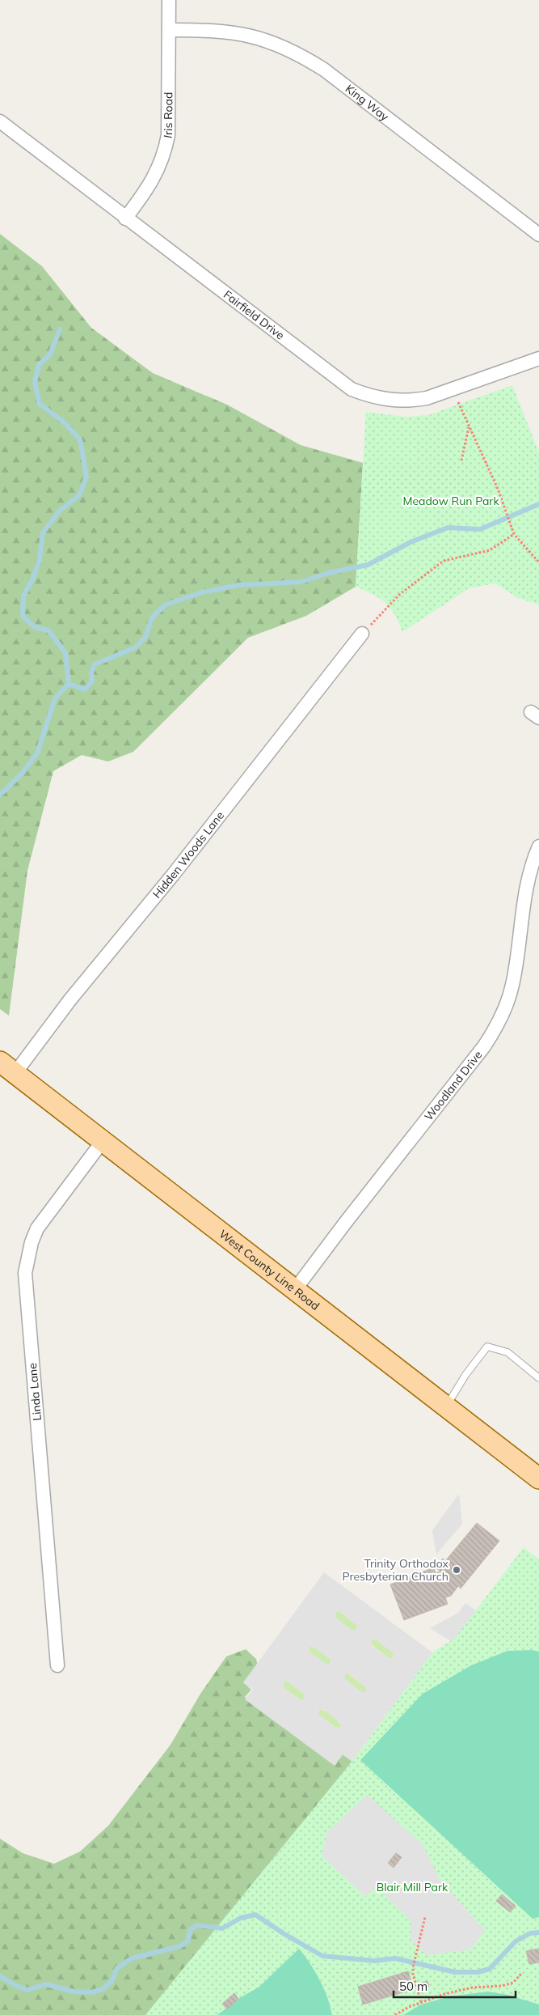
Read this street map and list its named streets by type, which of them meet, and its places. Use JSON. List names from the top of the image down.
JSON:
{
  "streets": {
    "main road": ["West County Line Road"],
    "street": [
      "King Way",
      "Iris Road",
      "Fairfield Drive",
      "Hidden Woods Lane",
      "Woodland Drive",
      "Linda Lane"
    ]
  },
  "crossings": [
    ["King Way", "Iris Road"],
    ["Iris Road", "Fairfield Drive"],
    ["Hidden Woods Lane", "West County Line Road"],
    ["Woodland Drive", "West County Line Road"],
    ["West County Line Road", "Linda Lane"]
  ],
  "parks": ["Meadow Run Park", "Blair Mill Park"],
  "places": ["Trinity Orthodox Presbyterian Church"],
  "scale_bar": "50 m"
}
